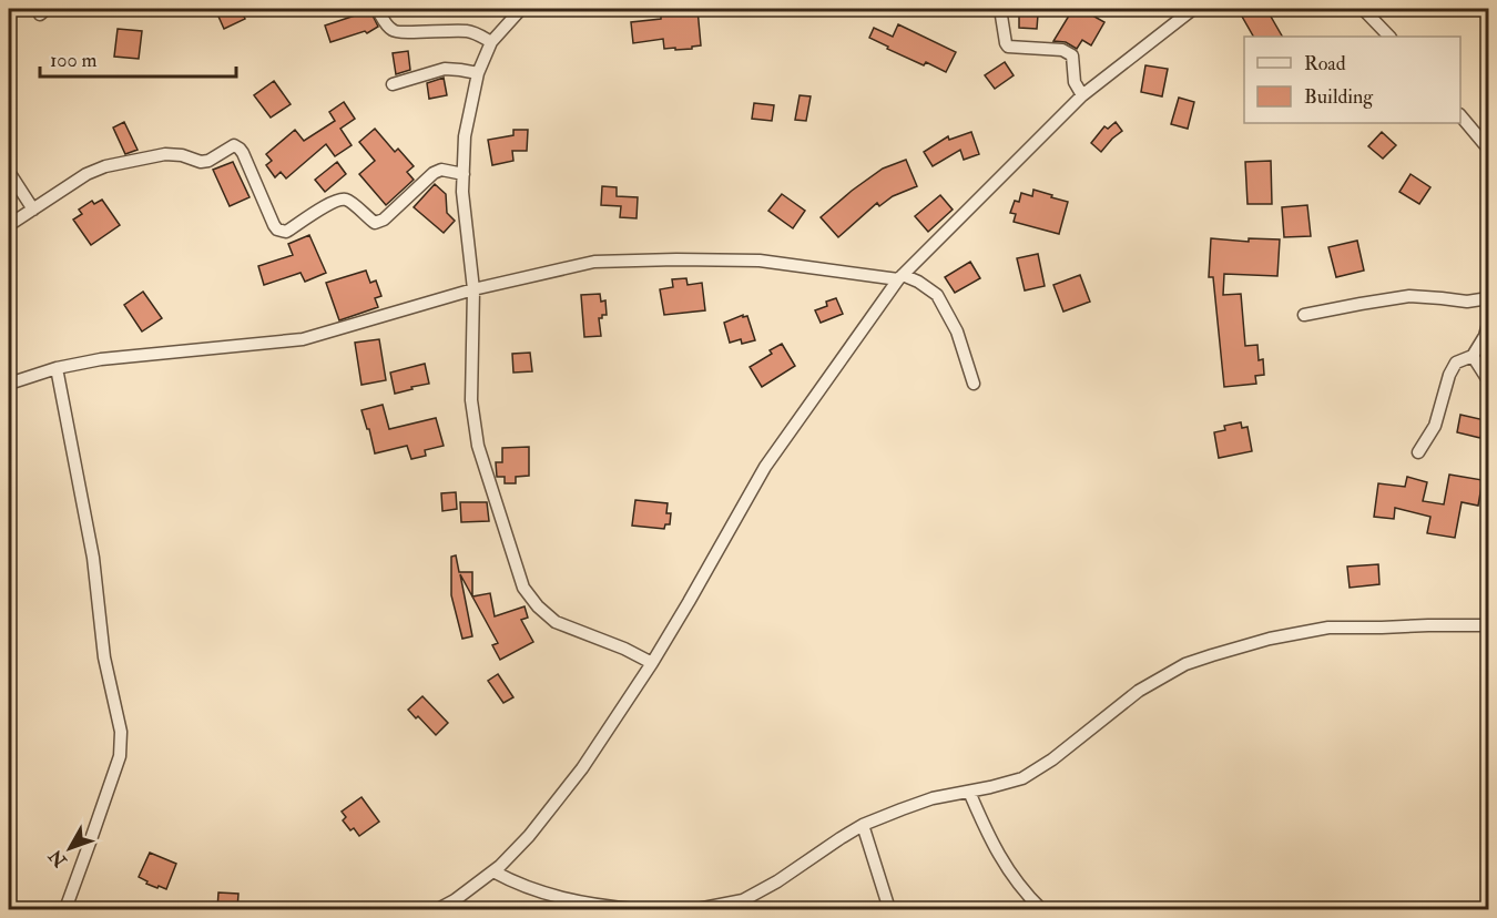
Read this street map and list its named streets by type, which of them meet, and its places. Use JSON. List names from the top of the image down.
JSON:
{
  "legend": ["Road", "Building"],
  "scale_bar": "100 m",
  "north": "bottom left"
}
